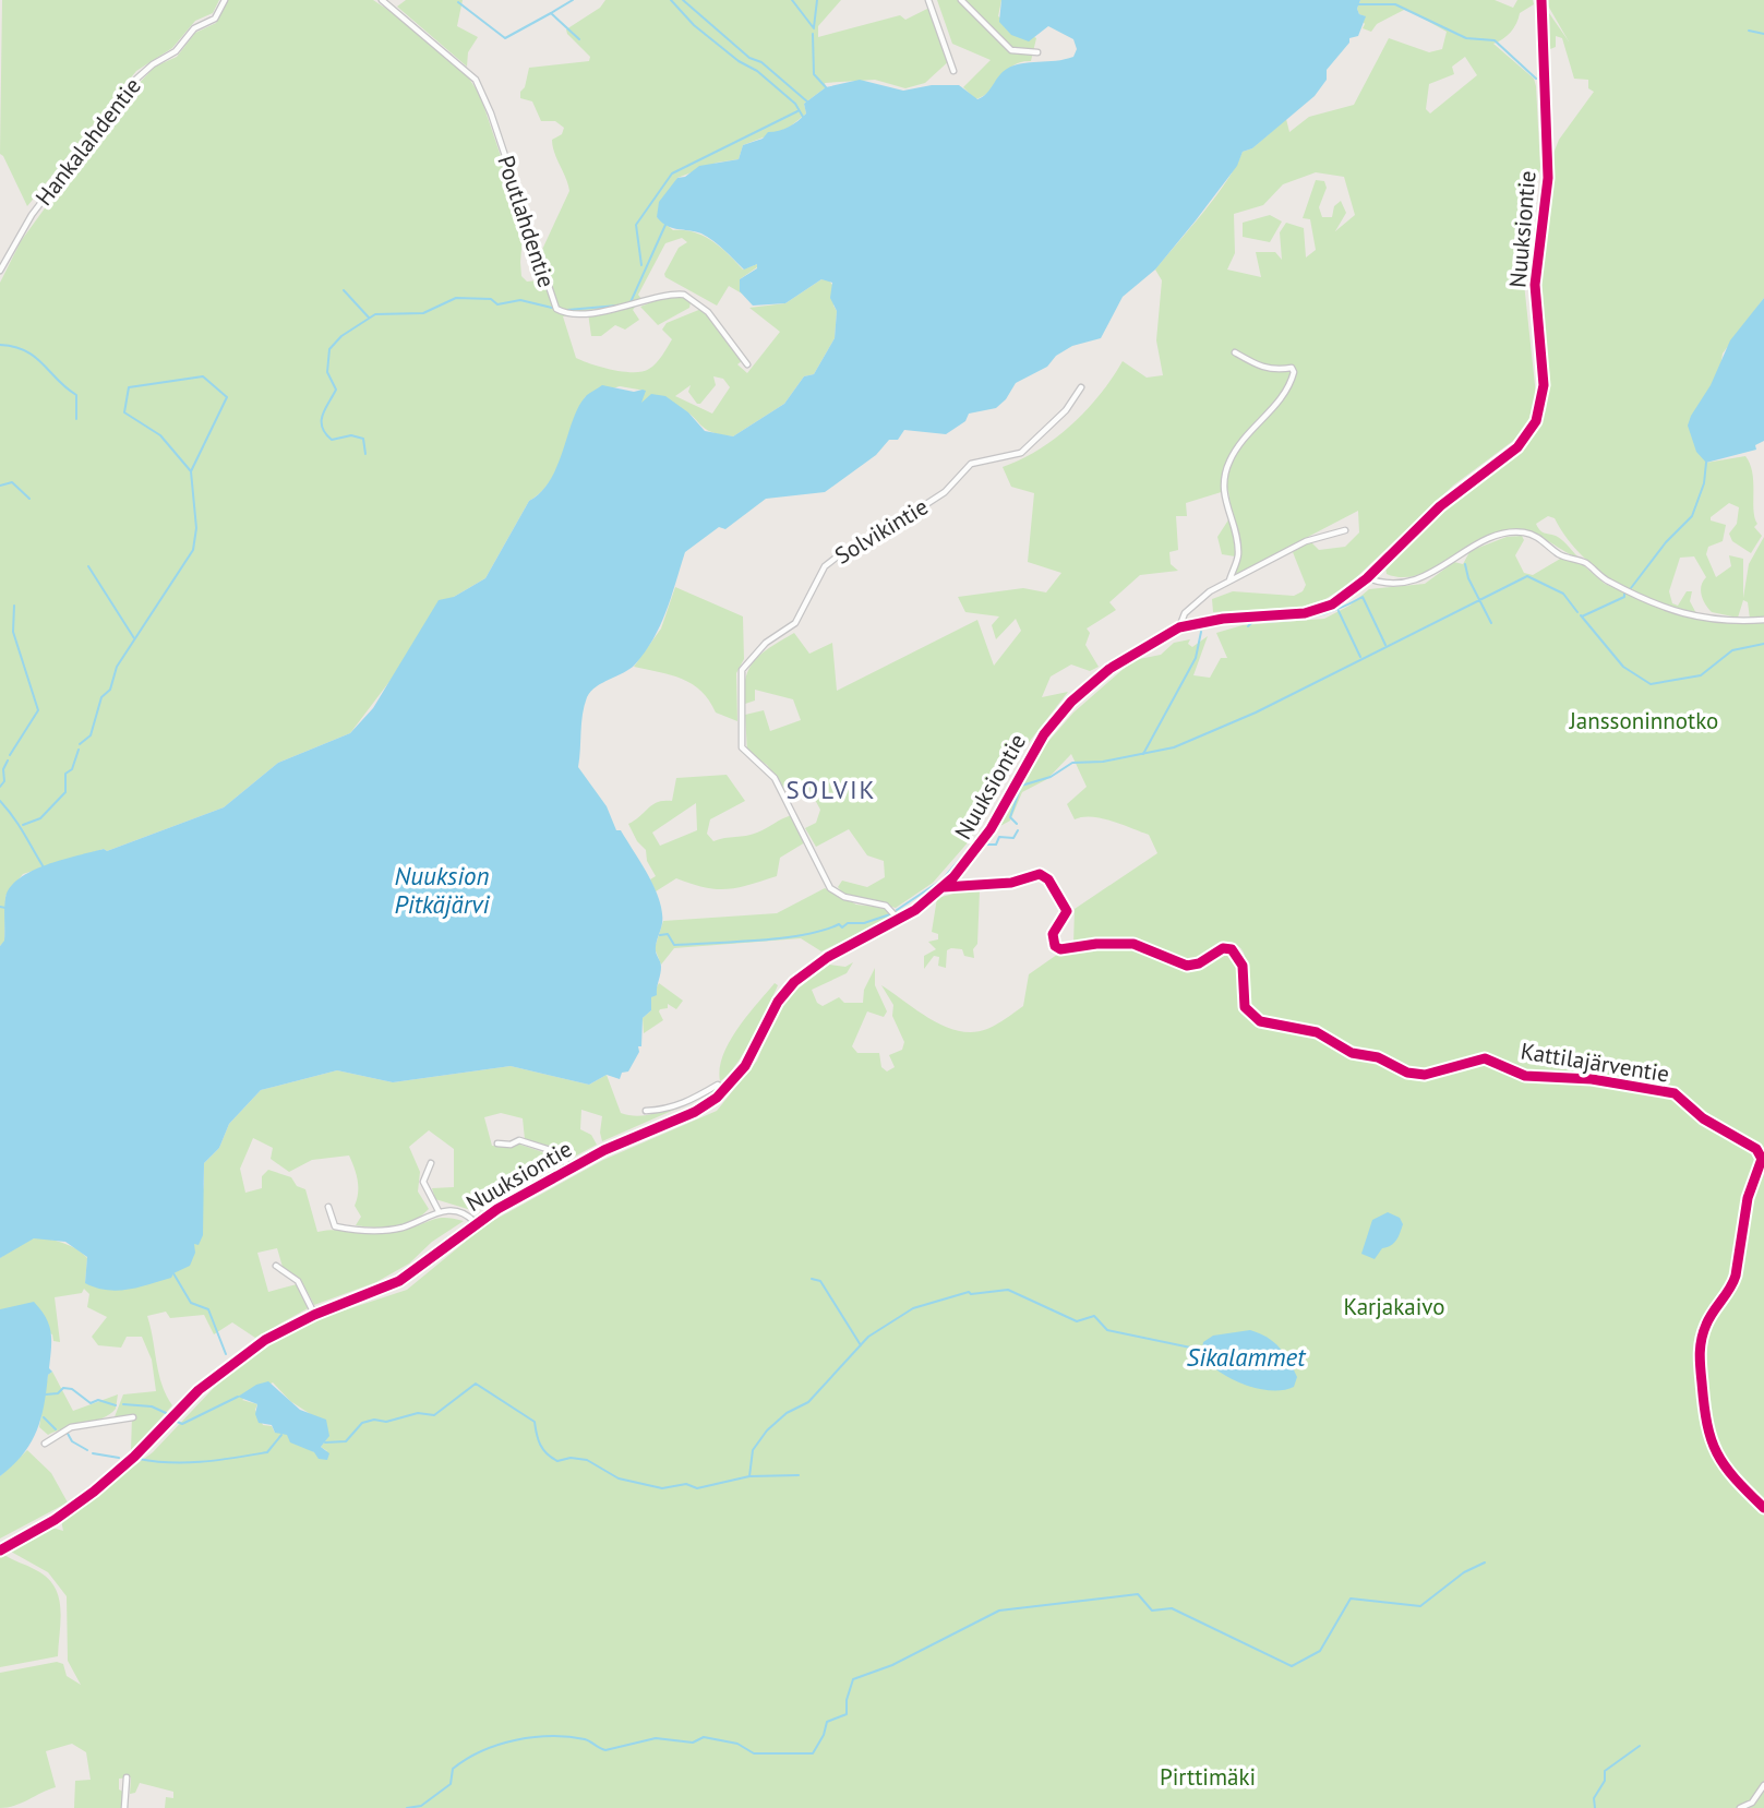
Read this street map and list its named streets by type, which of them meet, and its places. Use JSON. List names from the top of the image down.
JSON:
{
  "streets": {
    "street": [
      "Hankalahdentie",
      "Poutlahdentie",
      "Nuuksiontie",
      "Solvikintie",
      "Kattilajärventie"
    ]
  },
  "crossings": [
    ["Nuuksiontie", "Solvikintie"],
    ["Nuuksiontie", "Kattilajärventie"]
  ],
  "districts": ["SOLVIK"],
  "water": ["Nuuksion Pitkäjärvi", "Sikalammet"],
  "parks": ["Janssoninnotko", "Karjakaivo", "Pirttimäki"]
}
